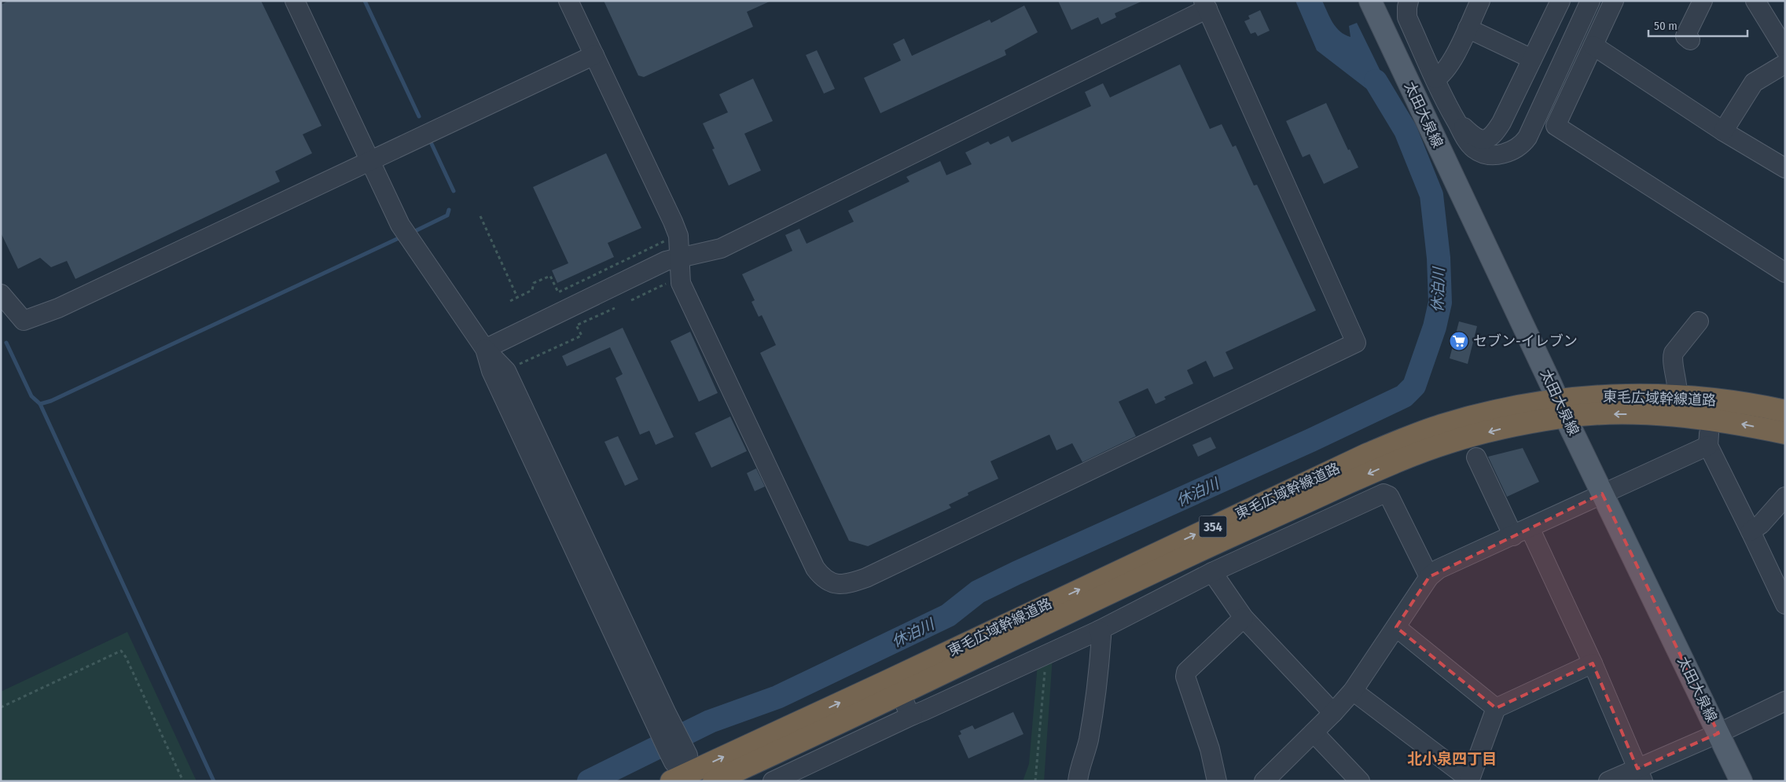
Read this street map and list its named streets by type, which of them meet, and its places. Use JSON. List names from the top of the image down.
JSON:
{
  "streets": {
    "highway": ["東毛広域幹線道路", "354"],
    "main road": ["太田大泉線"]
  },
  "crossings": [
    ["太田大泉線", "東毛広域幹線道路"]
  ],
  "districts": ["北小泉四丁目"],
  "water": ["休泊川"],
  "places": {
    "supermarket": ["セブン-イレブン"]
  },
  "scale_bar": "50 m"
}
